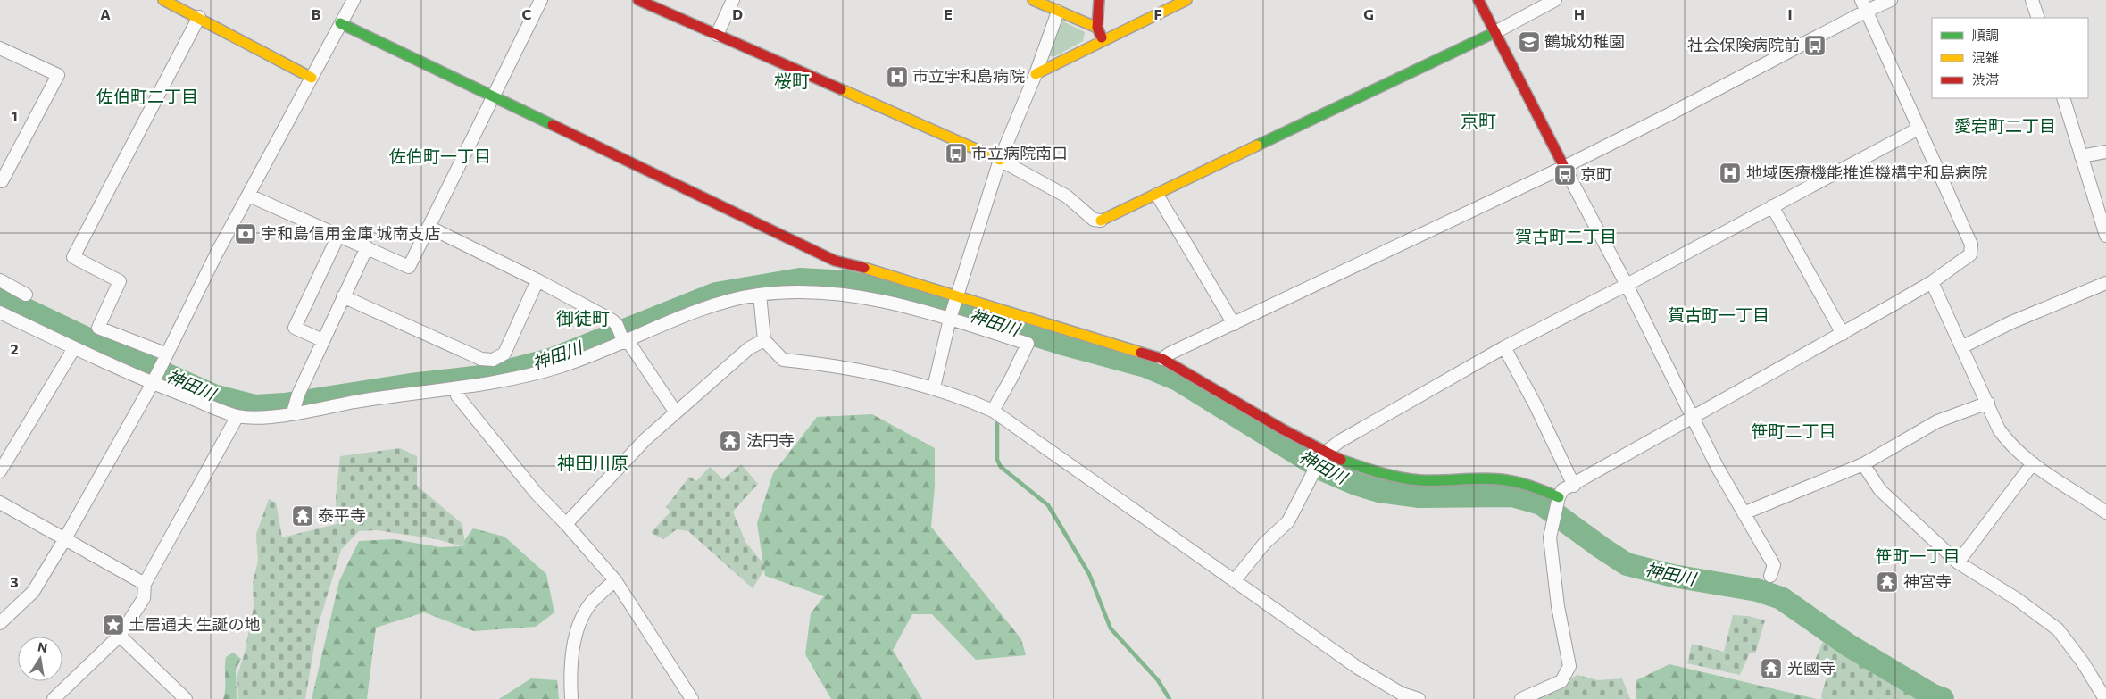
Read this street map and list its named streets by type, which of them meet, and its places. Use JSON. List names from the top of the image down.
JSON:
{
  "districts": [
    "桜町",
    "佐伯町二丁目",
    "京町",
    "愛宕町二丁目",
    "佐伯町一丁目",
    "賀古町二丁目",
    "賀古町一丁目",
    "御徒町",
    "笹町二丁目",
    "神田川原",
    "笹町一丁目"
  ],
  "water": ["神田川"],
  "places": {
    "school or university": ["鶴城幼稚園"],
    "bus stop": ["社会保険病院前", "市立病院南口", "京町"],
    "hospital": ["市立宇和島病院", "地域医療機能推進機構宇和島病院"],
    "bank": ["宇和島信用金庫 城南支店"],
    "temple": [
      "法円寺",
      "泰平寺",
      "神宮寺",
      "光國寺"
    ],
    "place": ["土居通夫 生誕の地"]
  },
  "legend": ["順調", "混雑", "渋滞"],
  "north": "top",
  "grid": {
    "columns": [
      "A",
      "B",
      "C",
      "D",
      "E",
      "F",
      "G",
      "H",
      "I"
    ],
    "rows": ["1", "2", "3"]
  }
}
